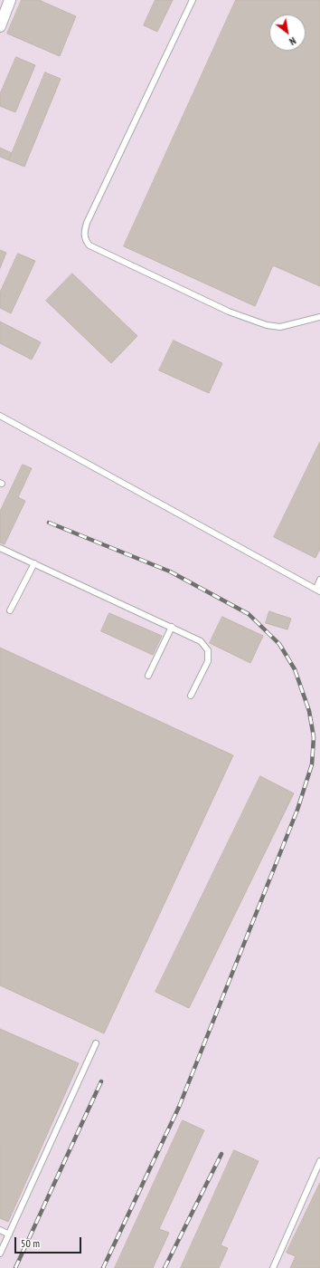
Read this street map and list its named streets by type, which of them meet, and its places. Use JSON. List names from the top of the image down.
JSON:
{
  "scale_bar": "50 m",
  "north": "bottom right"
}
